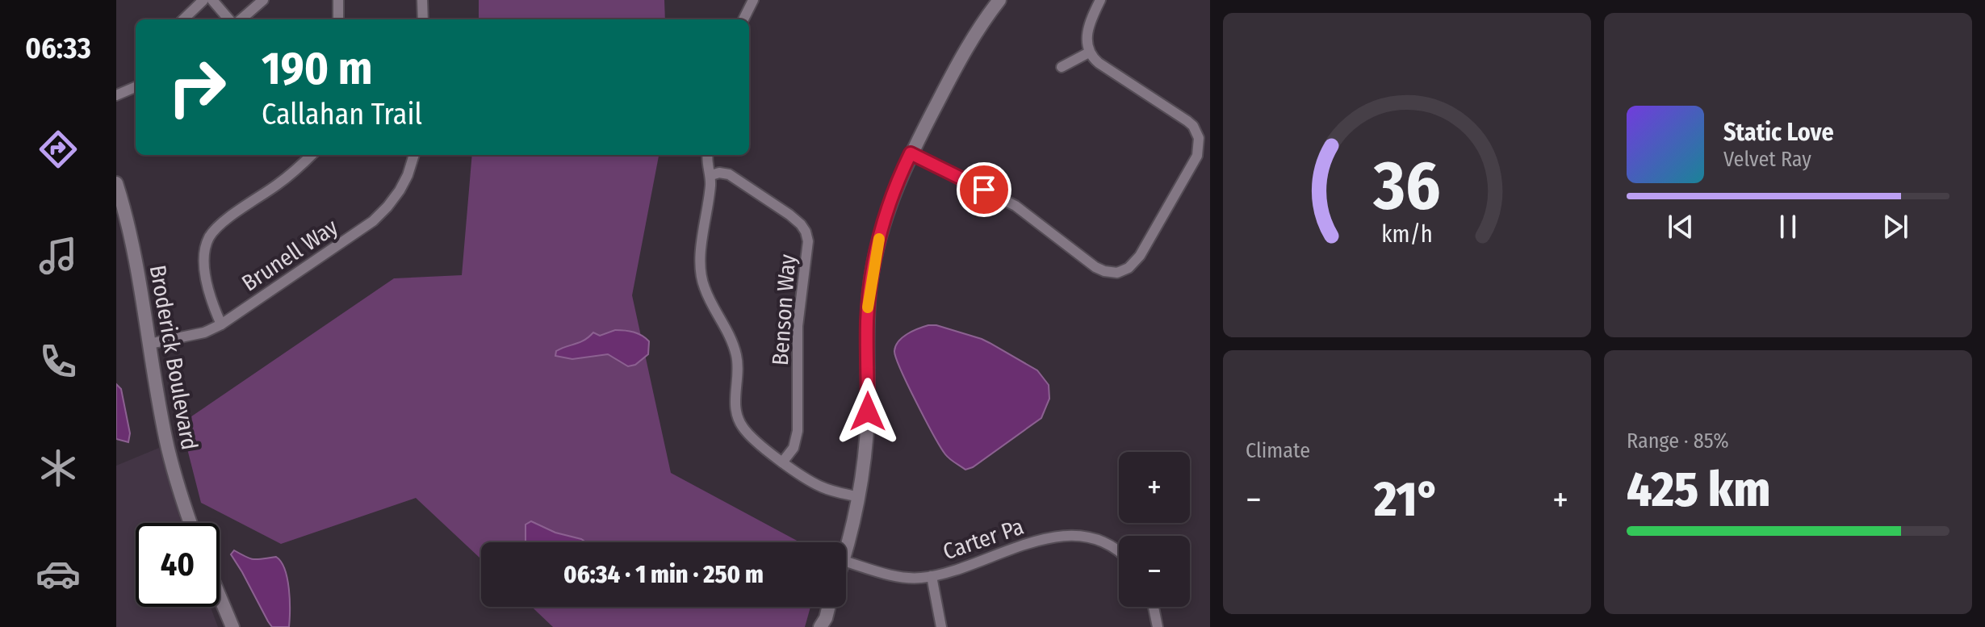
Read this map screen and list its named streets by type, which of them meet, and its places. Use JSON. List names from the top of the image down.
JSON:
{
  "streets": {
    "street": [
      "Brunell Way",
      "Benson Way",
      "Broderick Boulevard",
      "Carter Pa"
    ]
  },
  "crossings": [
    ["Brunell Way", "Broderick Boulevard"]
  ],
  "page": {
    "tabs": "06:33",
    "turn": ["190 m", "Callahan Trail"],
    "song": ["Static Love", "Velvet Ray"],
    "tile": [
      "Climate",
      ["Range · 85%", "425 km"]
    ],
    "map_buttons": ["+", "−"],
    "heat": ["−", "21°", "+"],
    "limit": "40",
    "trip": "06:34 · 1 min · 250 m",
    "gauge": ["36", "km/h"]
  }
}
